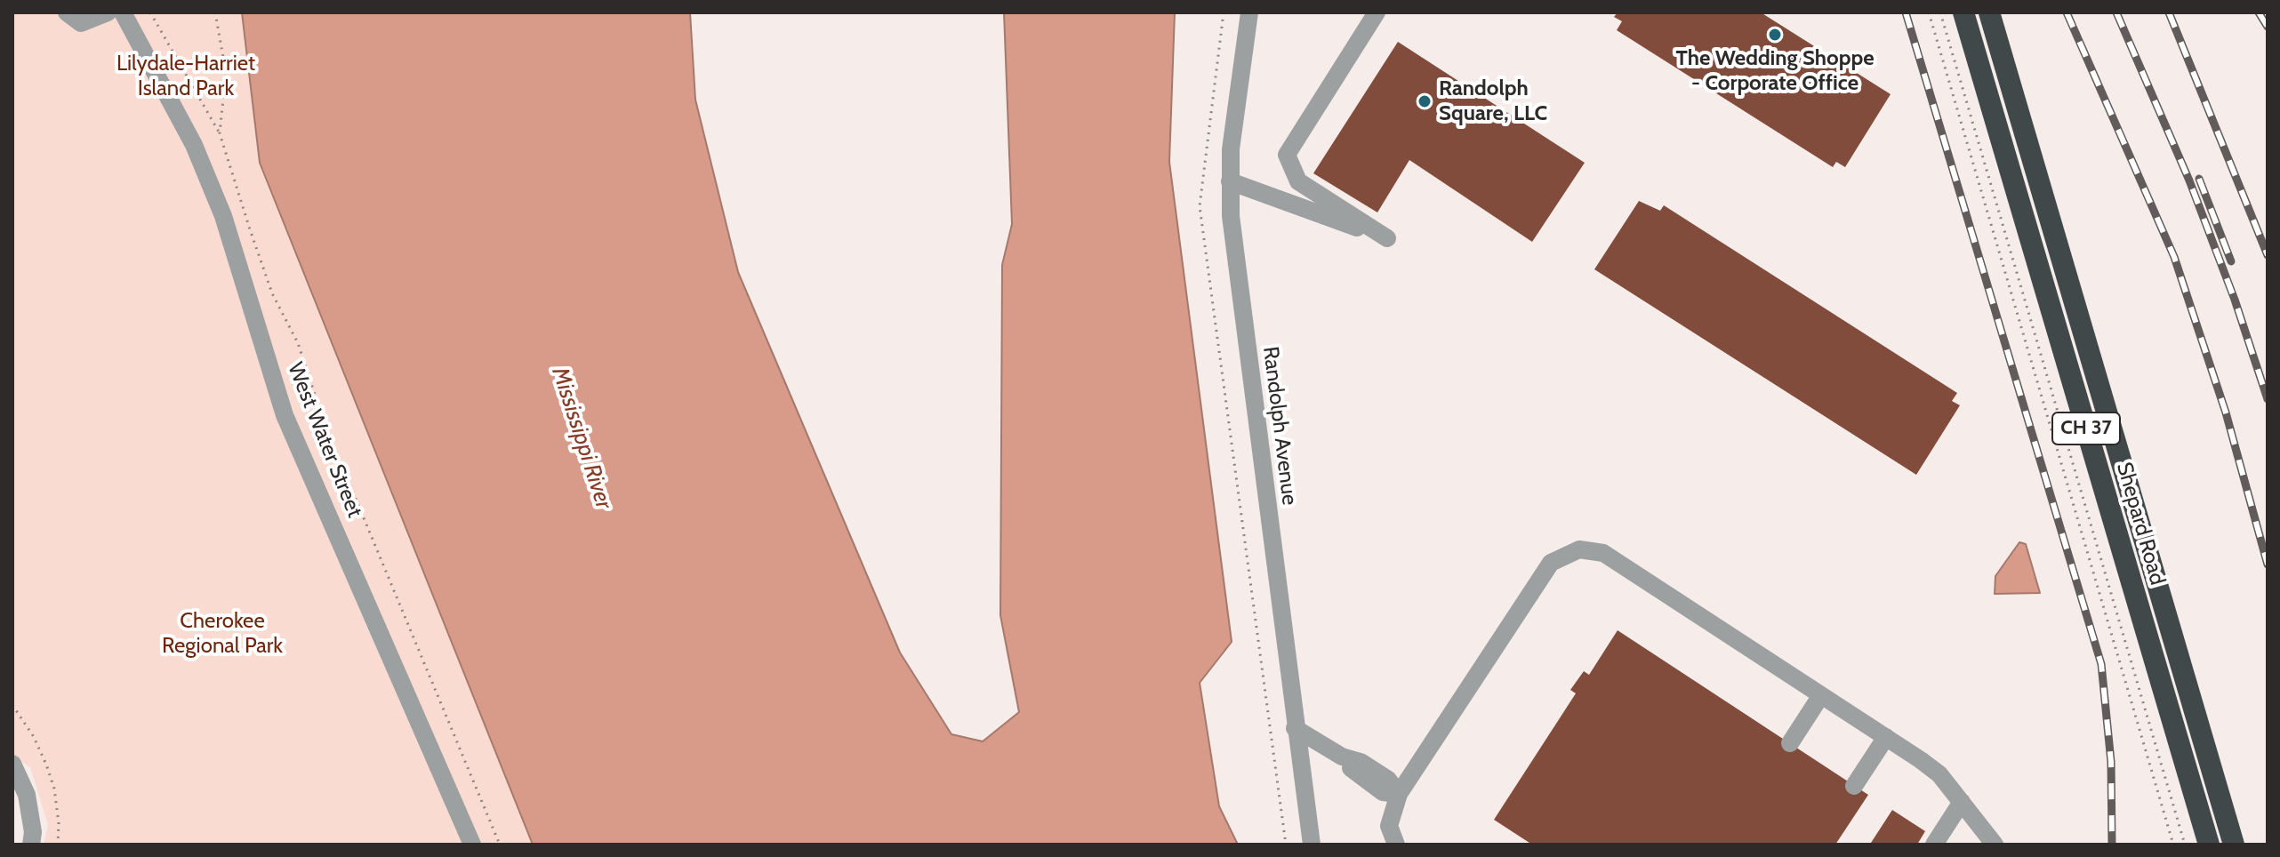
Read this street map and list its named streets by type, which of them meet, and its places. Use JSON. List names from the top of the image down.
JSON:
{
  "streets": {
    "highway": ["CH 37", "Shepard Road"],
    "street": ["Randolph Avenue", "West Water Street"]
  },
  "water": ["Mississippi River"],
  "parks": ["Lilydale-Harriet Island Park", "Cherokee Regional Park"],
  "places": ["The Wedding Shoppe - Corporate Office", "Randolph Square, LLC"]
}
